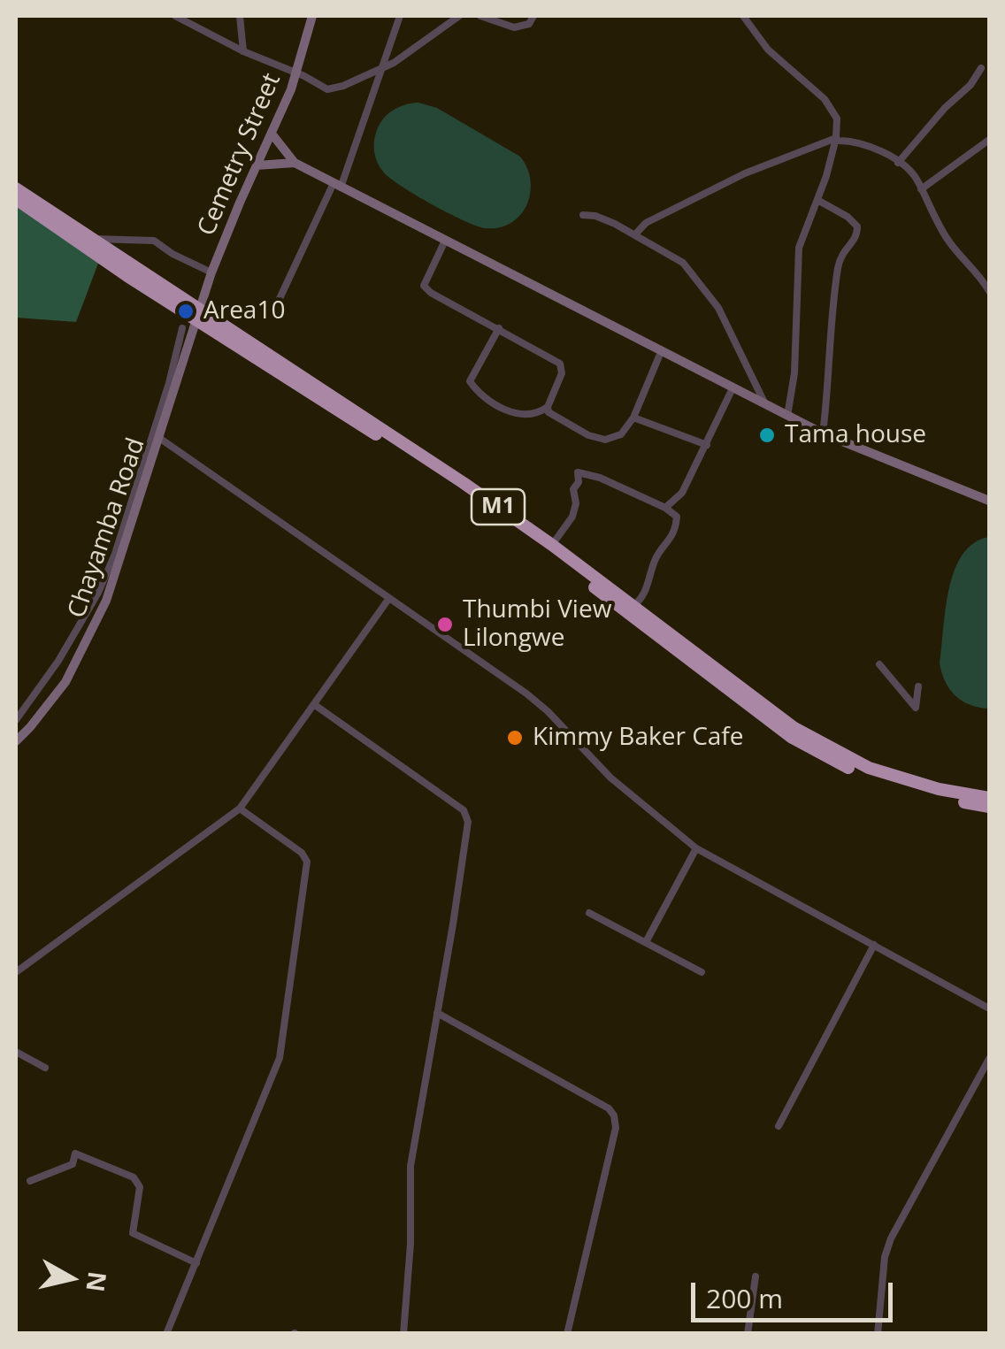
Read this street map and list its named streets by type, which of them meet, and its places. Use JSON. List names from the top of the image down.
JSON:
{
  "streets": {
    "highway": ["M1"],
    "street": ["Cemetry Street", "Chayamba Road"]
  },
  "crossings": [
    ["Cemetry Street", "M1"],
    ["Cemetry Street", "Chayamba Road"],
    ["M1", "Chayamba Road"]
  ],
  "places": [
    "Area10",
    "Tama house",
    "Thumbi View Lilongwe",
    "Kimmy Baker Cafe"
  ],
  "scale_bar": "200 m",
  "north": "right"
}
